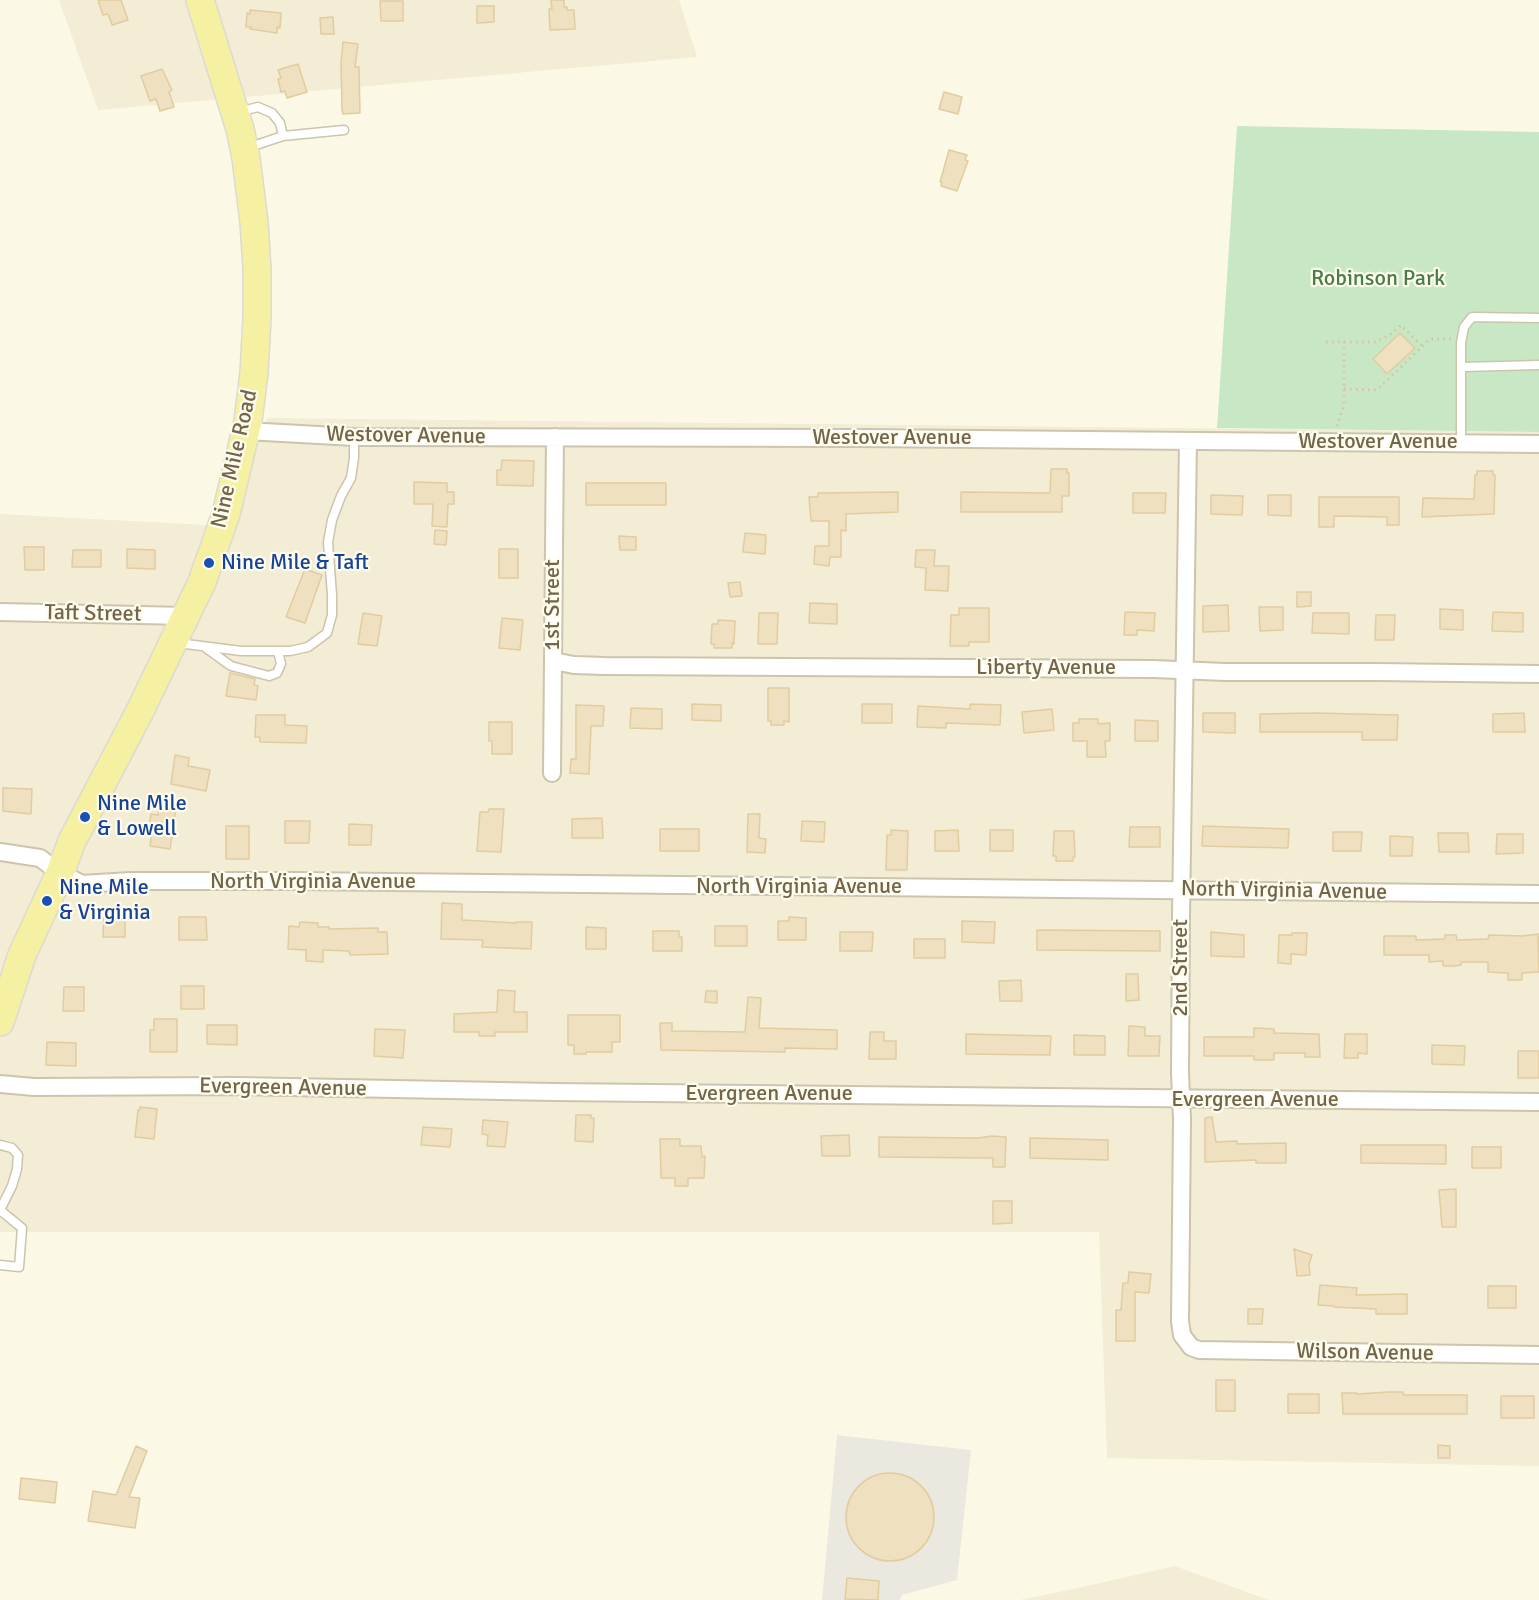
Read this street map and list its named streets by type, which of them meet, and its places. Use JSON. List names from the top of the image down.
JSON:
{
  "streets": {
    "main road": ["Nine Mile Road"],
    "street": [
      "Westover Avenue",
      "1st Street",
      "Taft Street",
      "Liberty Avenue",
      "North Virginia Avenue",
      "2nd Street",
      "Evergreen Avenue",
      "Wilson Avenue"
    ]
  },
  "crossings": [
    ["Westover Avenue", "Nine Mile Road"],
    ["Westover Avenue", "1st Street"],
    ["Westover Avenue", "2nd Street"],
    ["Nine Mile Road", "Taft Street"],
    ["Nine Mile Road", "North Virginia Avenue"],
    ["1st Street", "Liberty Avenue"],
    ["Liberty Avenue", "2nd Street"],
    ["North Virginia Avenue", "2nd Street"],
    ["2nd Street", "Evergreen Avenue"],
    ["2nd Street", "Wilson Avenue"]
  ],
  "parks": ["Robinson Park"],
  "places": ["Nine Mile & Taft", "Nine Mile & Lowell", "Nine Mile & Virginia"]
}
